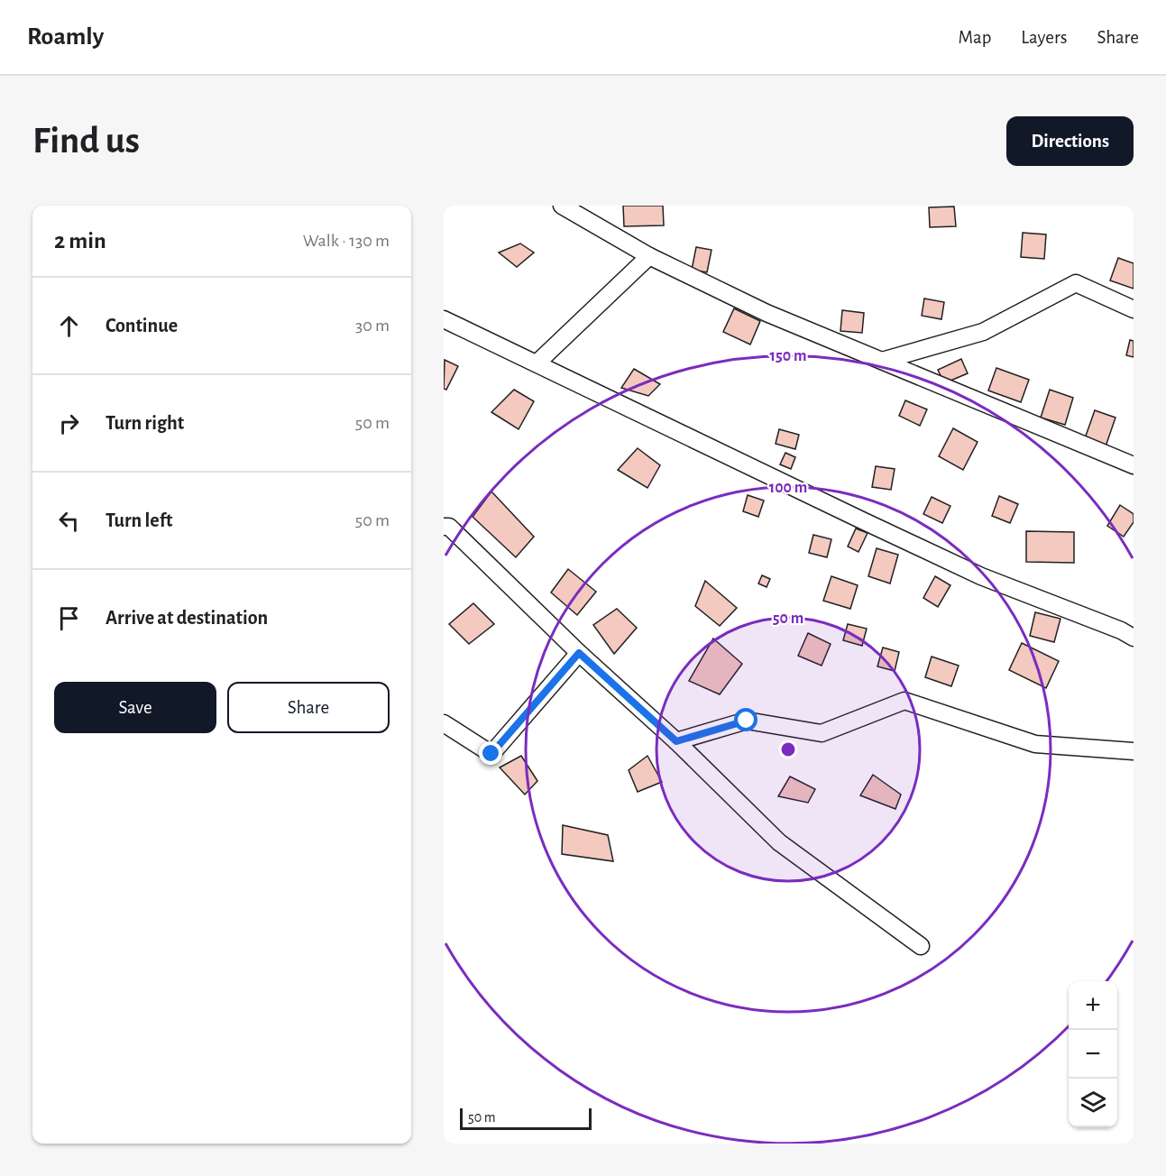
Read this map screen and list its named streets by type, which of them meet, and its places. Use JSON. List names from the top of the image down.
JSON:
{
  "scale_bar": "50 m",
  "page": {
    "header": "Roamly",
    "nav": ["Map", "Layers", "Share"],
    "buttons": [
      "Directions",
      ["Save", "Share"]
    ],
    "title": "Find us",
    "heading": ["2 min", "Walk · 130 m"],
    "list": [
      ["Continue", "30 m"],
      ["Turn right", "50 m"],
      ["Turn left", "50 m"],
      "Arrive at destination"
    ],
    "map_buttons": ["+", "−"],
    "scale": "50 m"
  },
  "rings": ["150 m", "100 m", "50 m"]
}
